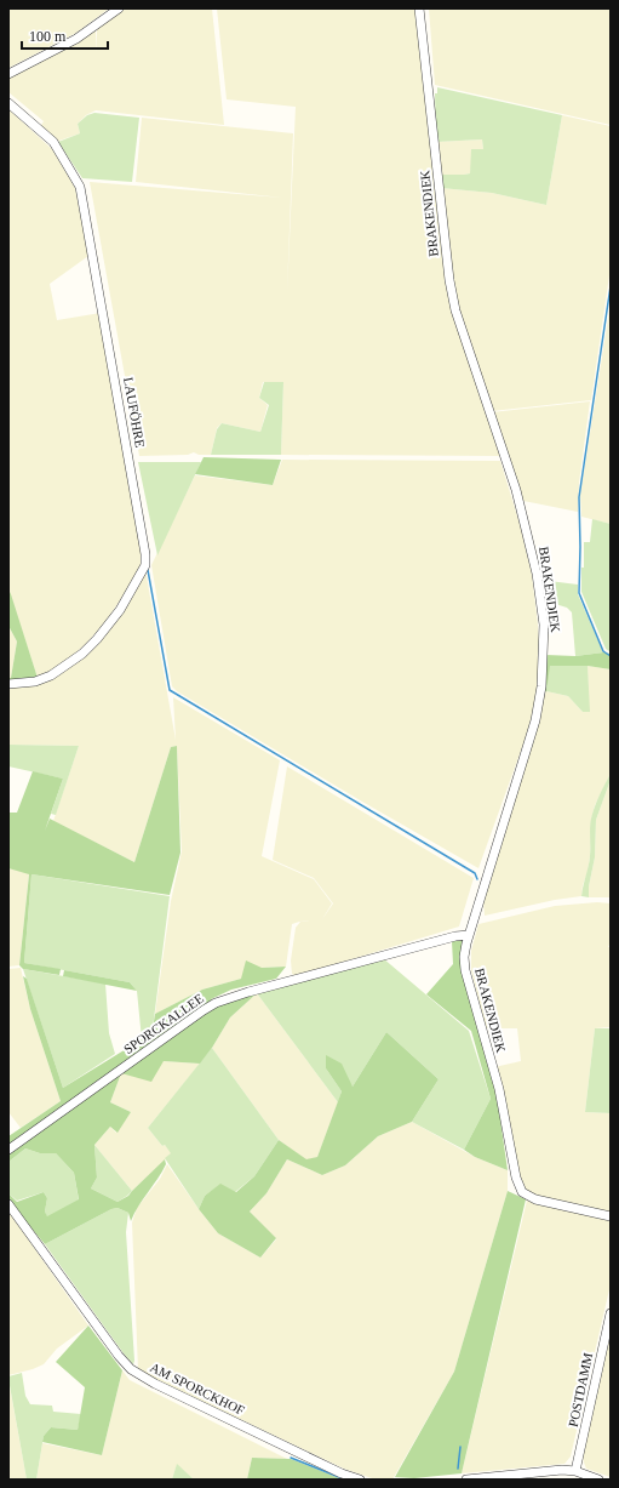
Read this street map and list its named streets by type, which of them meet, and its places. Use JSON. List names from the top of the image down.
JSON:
{
  "streets": {
    "street": [
      "BRAKENDIEK",
      "LAUFÖHRE",
      "SPORCKALLEE",
      "AM SPORCKHOF",
      "POSTDAMM"
    ]
  },
  "crossings": [
    ["BRAKENDIEK", "SPORCKALLEE"]
  ],
  "scale_bar": "100 m"
}
